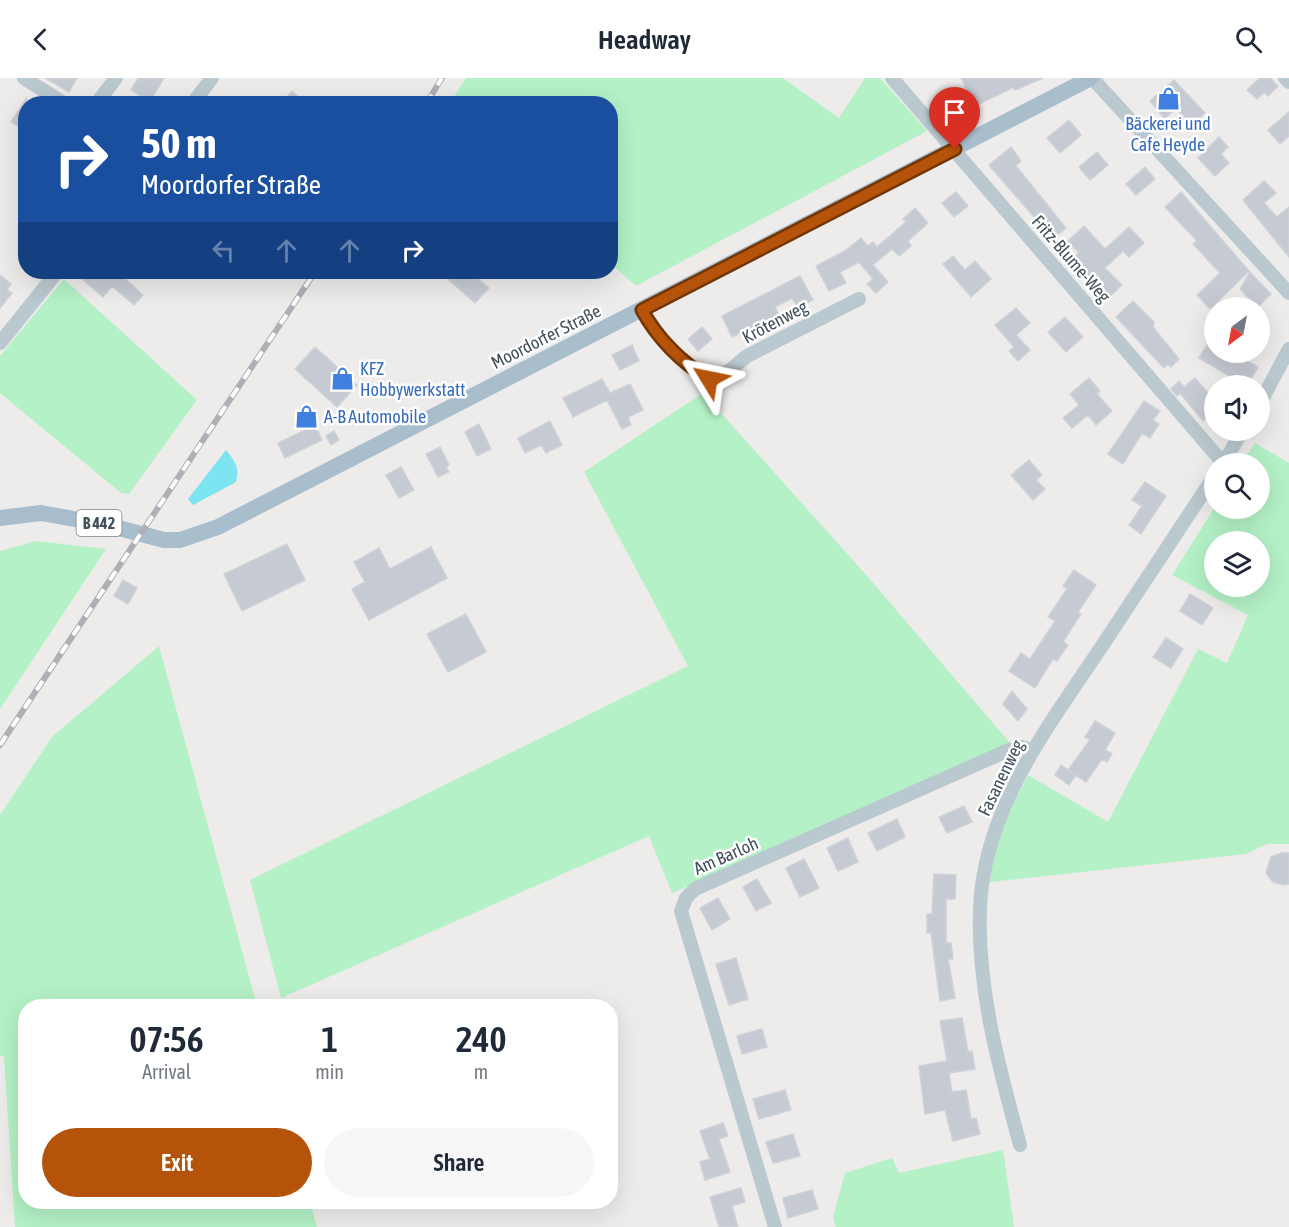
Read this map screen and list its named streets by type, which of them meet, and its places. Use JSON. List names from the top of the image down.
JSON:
{
  "streets": {
    "main road": ["Moordorfer Straße", "B 442"],
    "street": [
      "Fritz-Blume-Weg",
      "Krötenweg",
      "Fasanenweg",
      "Am Barloh"
    ]
  },
  "crossings": [
    ["Fritz-Blume-Weg", "Moordorfer Straße"],
    ["Krötenweg", "Moordorfer Straße"],
    ["Fasanenweg", "Am Barloh"]
  ],
  "places": {
    "shop": ["Bäckerei und Cafe Heyde", "KFZ Hobbywerkstatt", "A-B Automobile"]
  },
  "north": "bottom left",
  "page": {
    "header": "Headway",
    "turn": ["50 m", "Moordorfer Straße"],
    "eta": [
      "07:56",
      "Arrival",
      "1",
      "min",
      "240",
      "m"
    ],
    "buttons": ["Exit", "Share"]
  }
}
